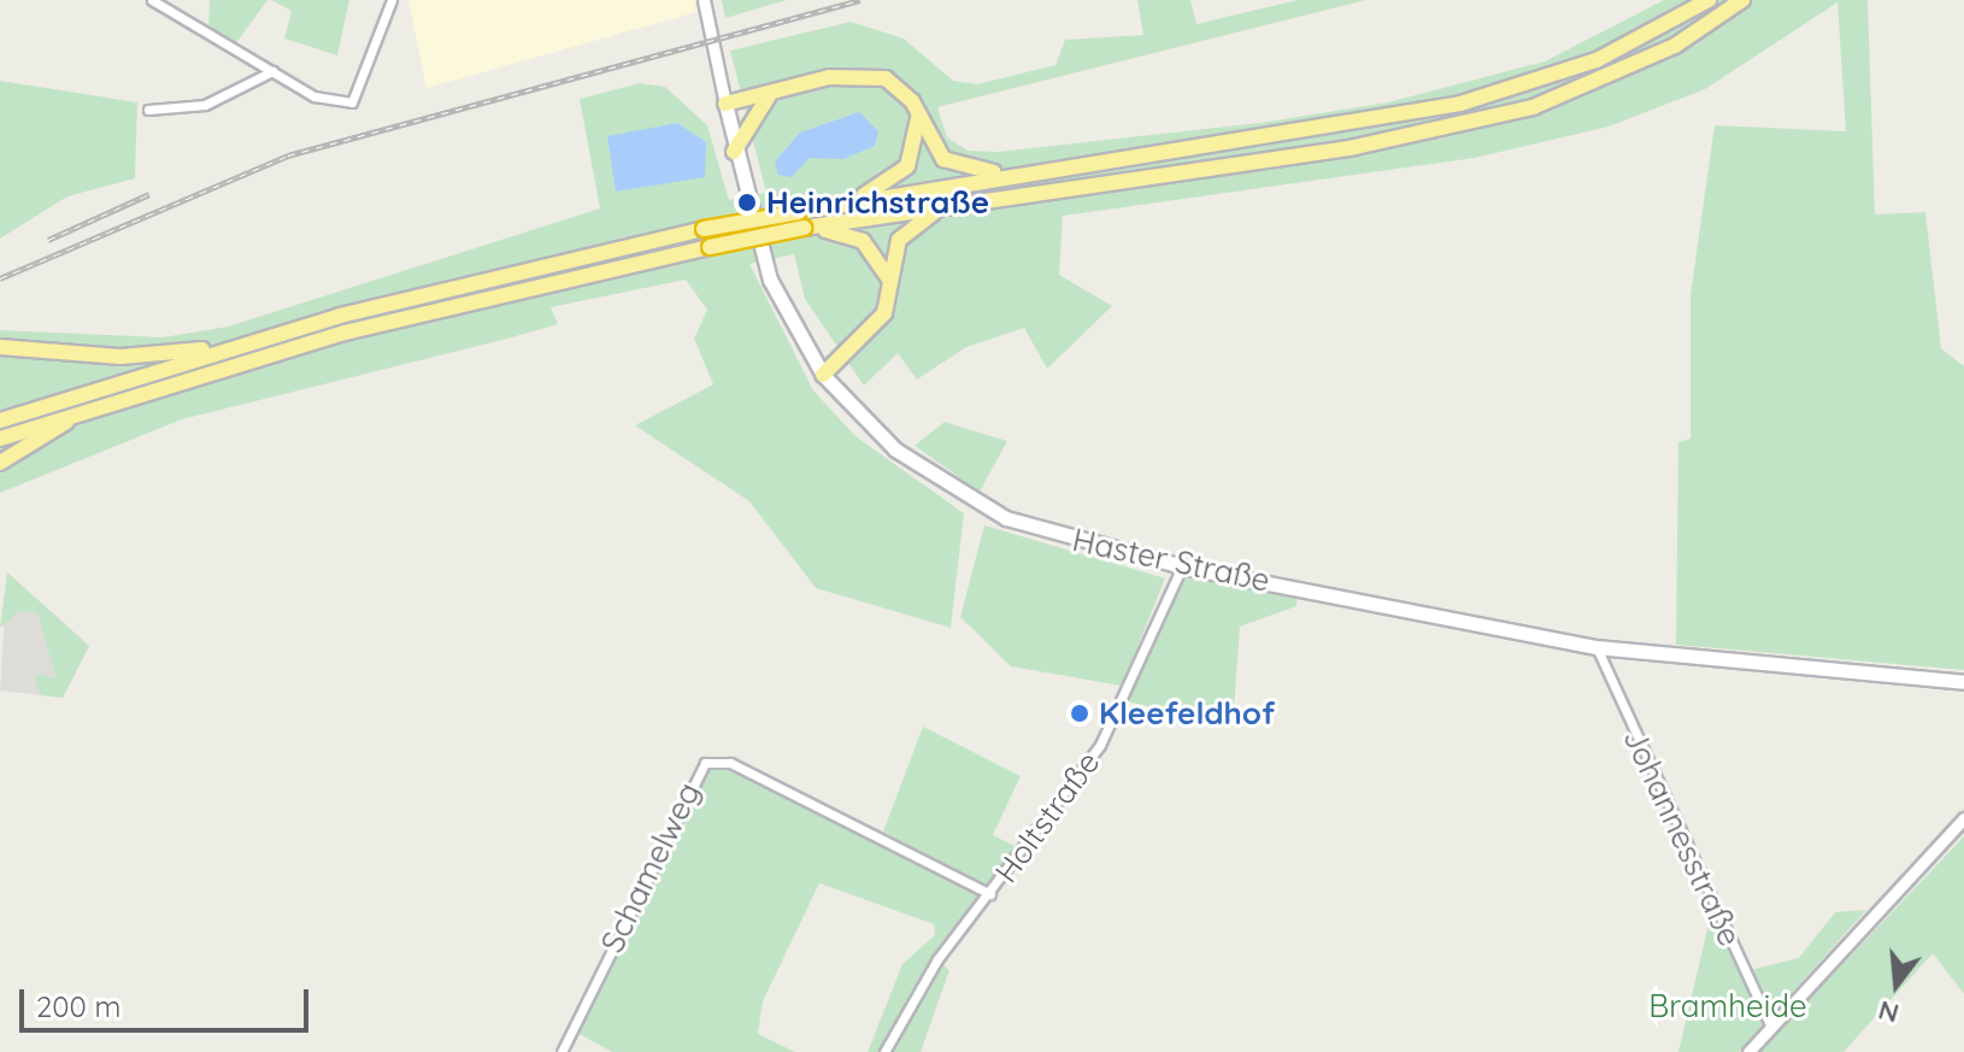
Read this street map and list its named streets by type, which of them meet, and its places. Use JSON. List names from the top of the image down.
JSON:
{
  "streets": {
    "main road": ["Haster Straße"],
    "street": ["Holtstraße", "Johannesstraße", "Schamelweg"]
  },
  "crossings": [
    ["Haster Straße", "Holtstraße"],
    ["Haster Straße", "Johannesstraße"],
    ["Holtstraße", "Schamelweg"]
  ],
  "parks": ["Bramheide"],
  "places": ["Heinrichstraße", "Kleefeldhof"],
  "scale_bar": "200 m",
  "north": "bottom"
}
